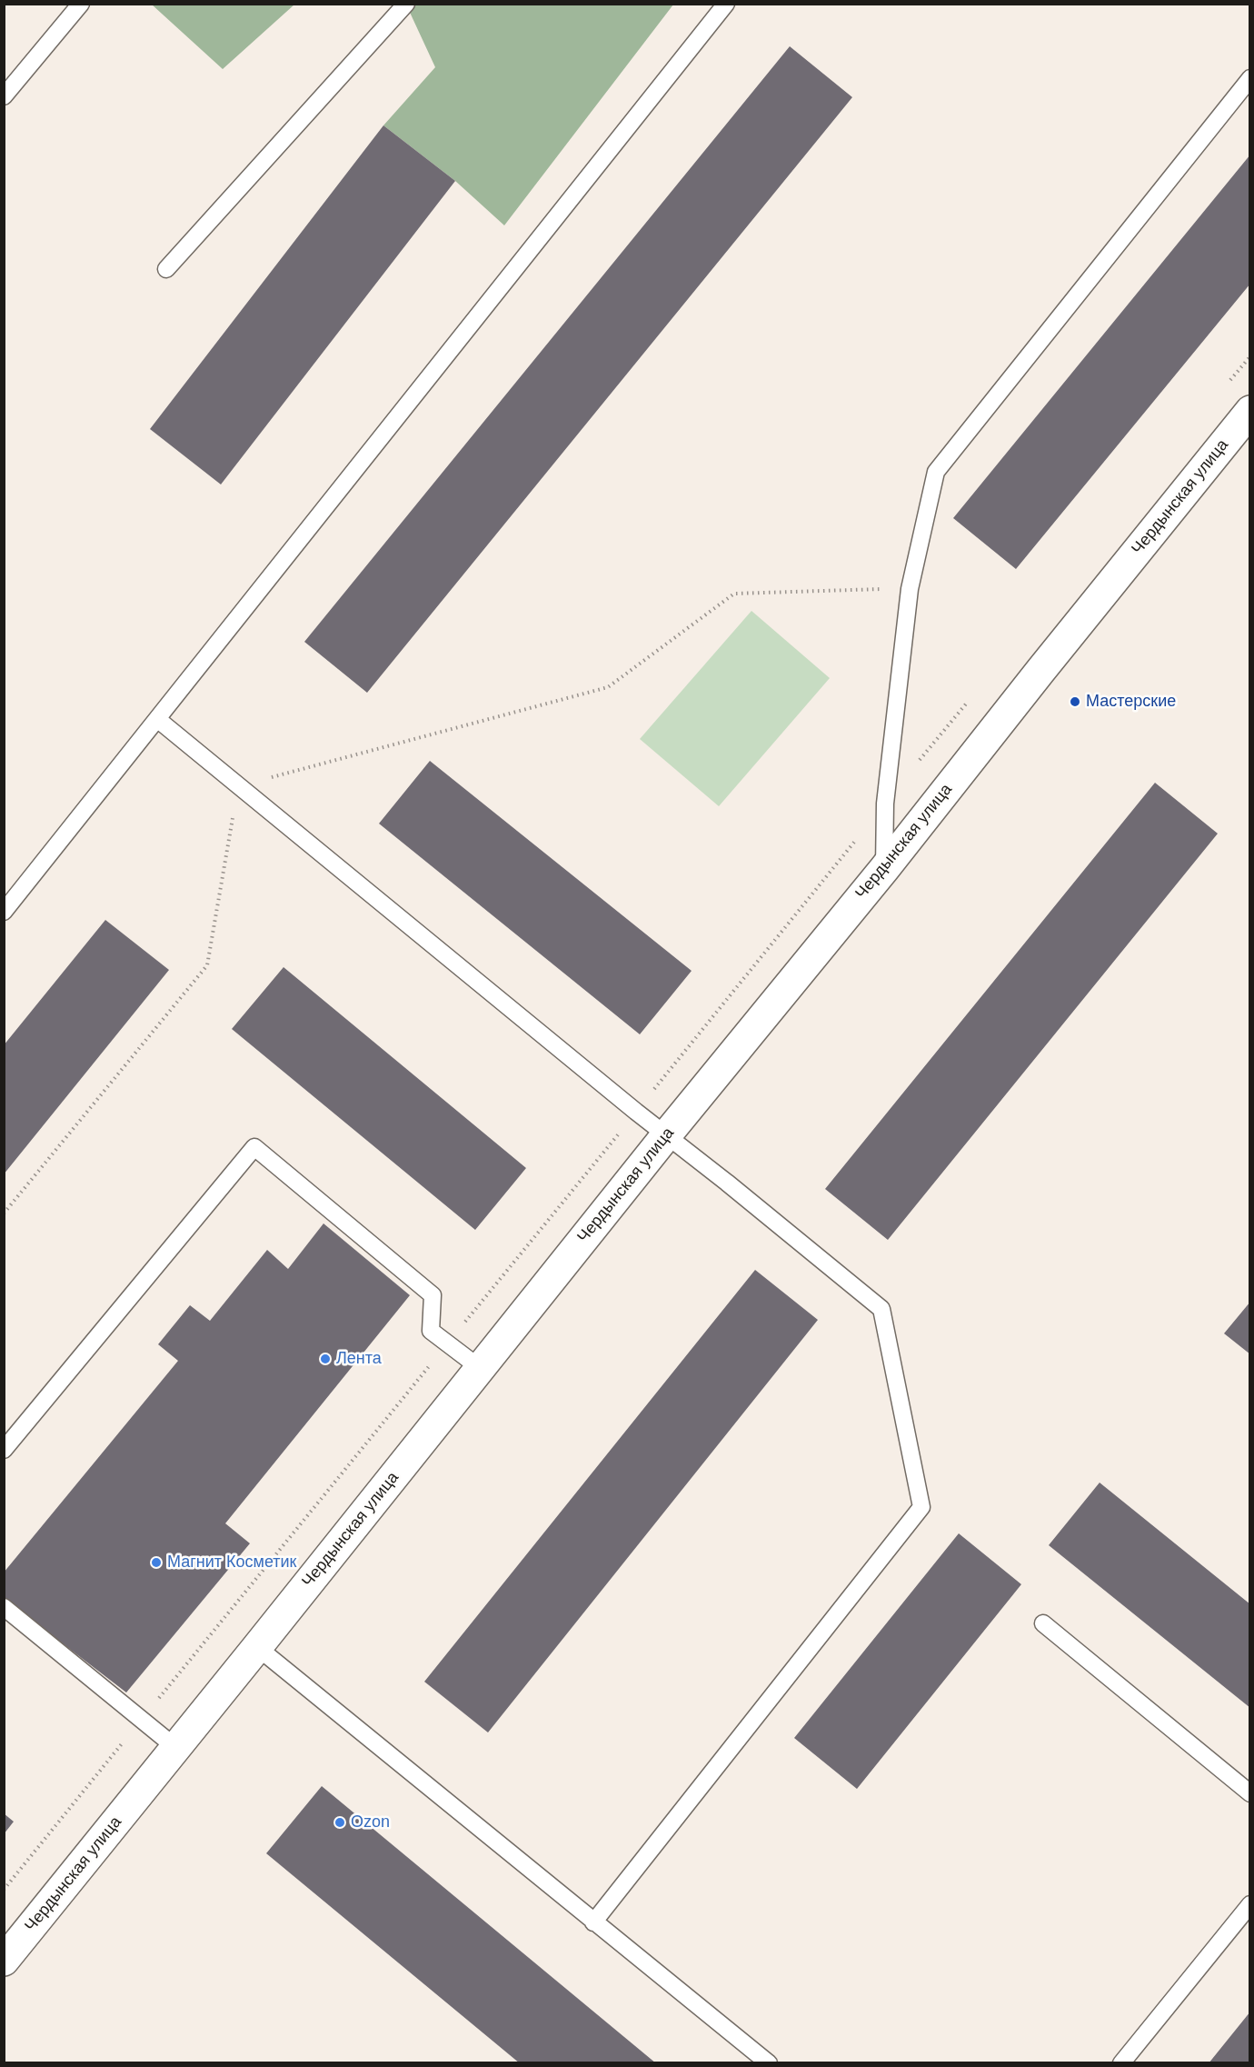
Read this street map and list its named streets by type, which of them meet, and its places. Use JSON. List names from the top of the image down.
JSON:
{
  "streets": {
    "street": ["Чердынская улица"]
  },
  "places": [
    "Мастерские",
    "Лента",
    "Магнит Косметик",
    "Ozon"
  ]
}
